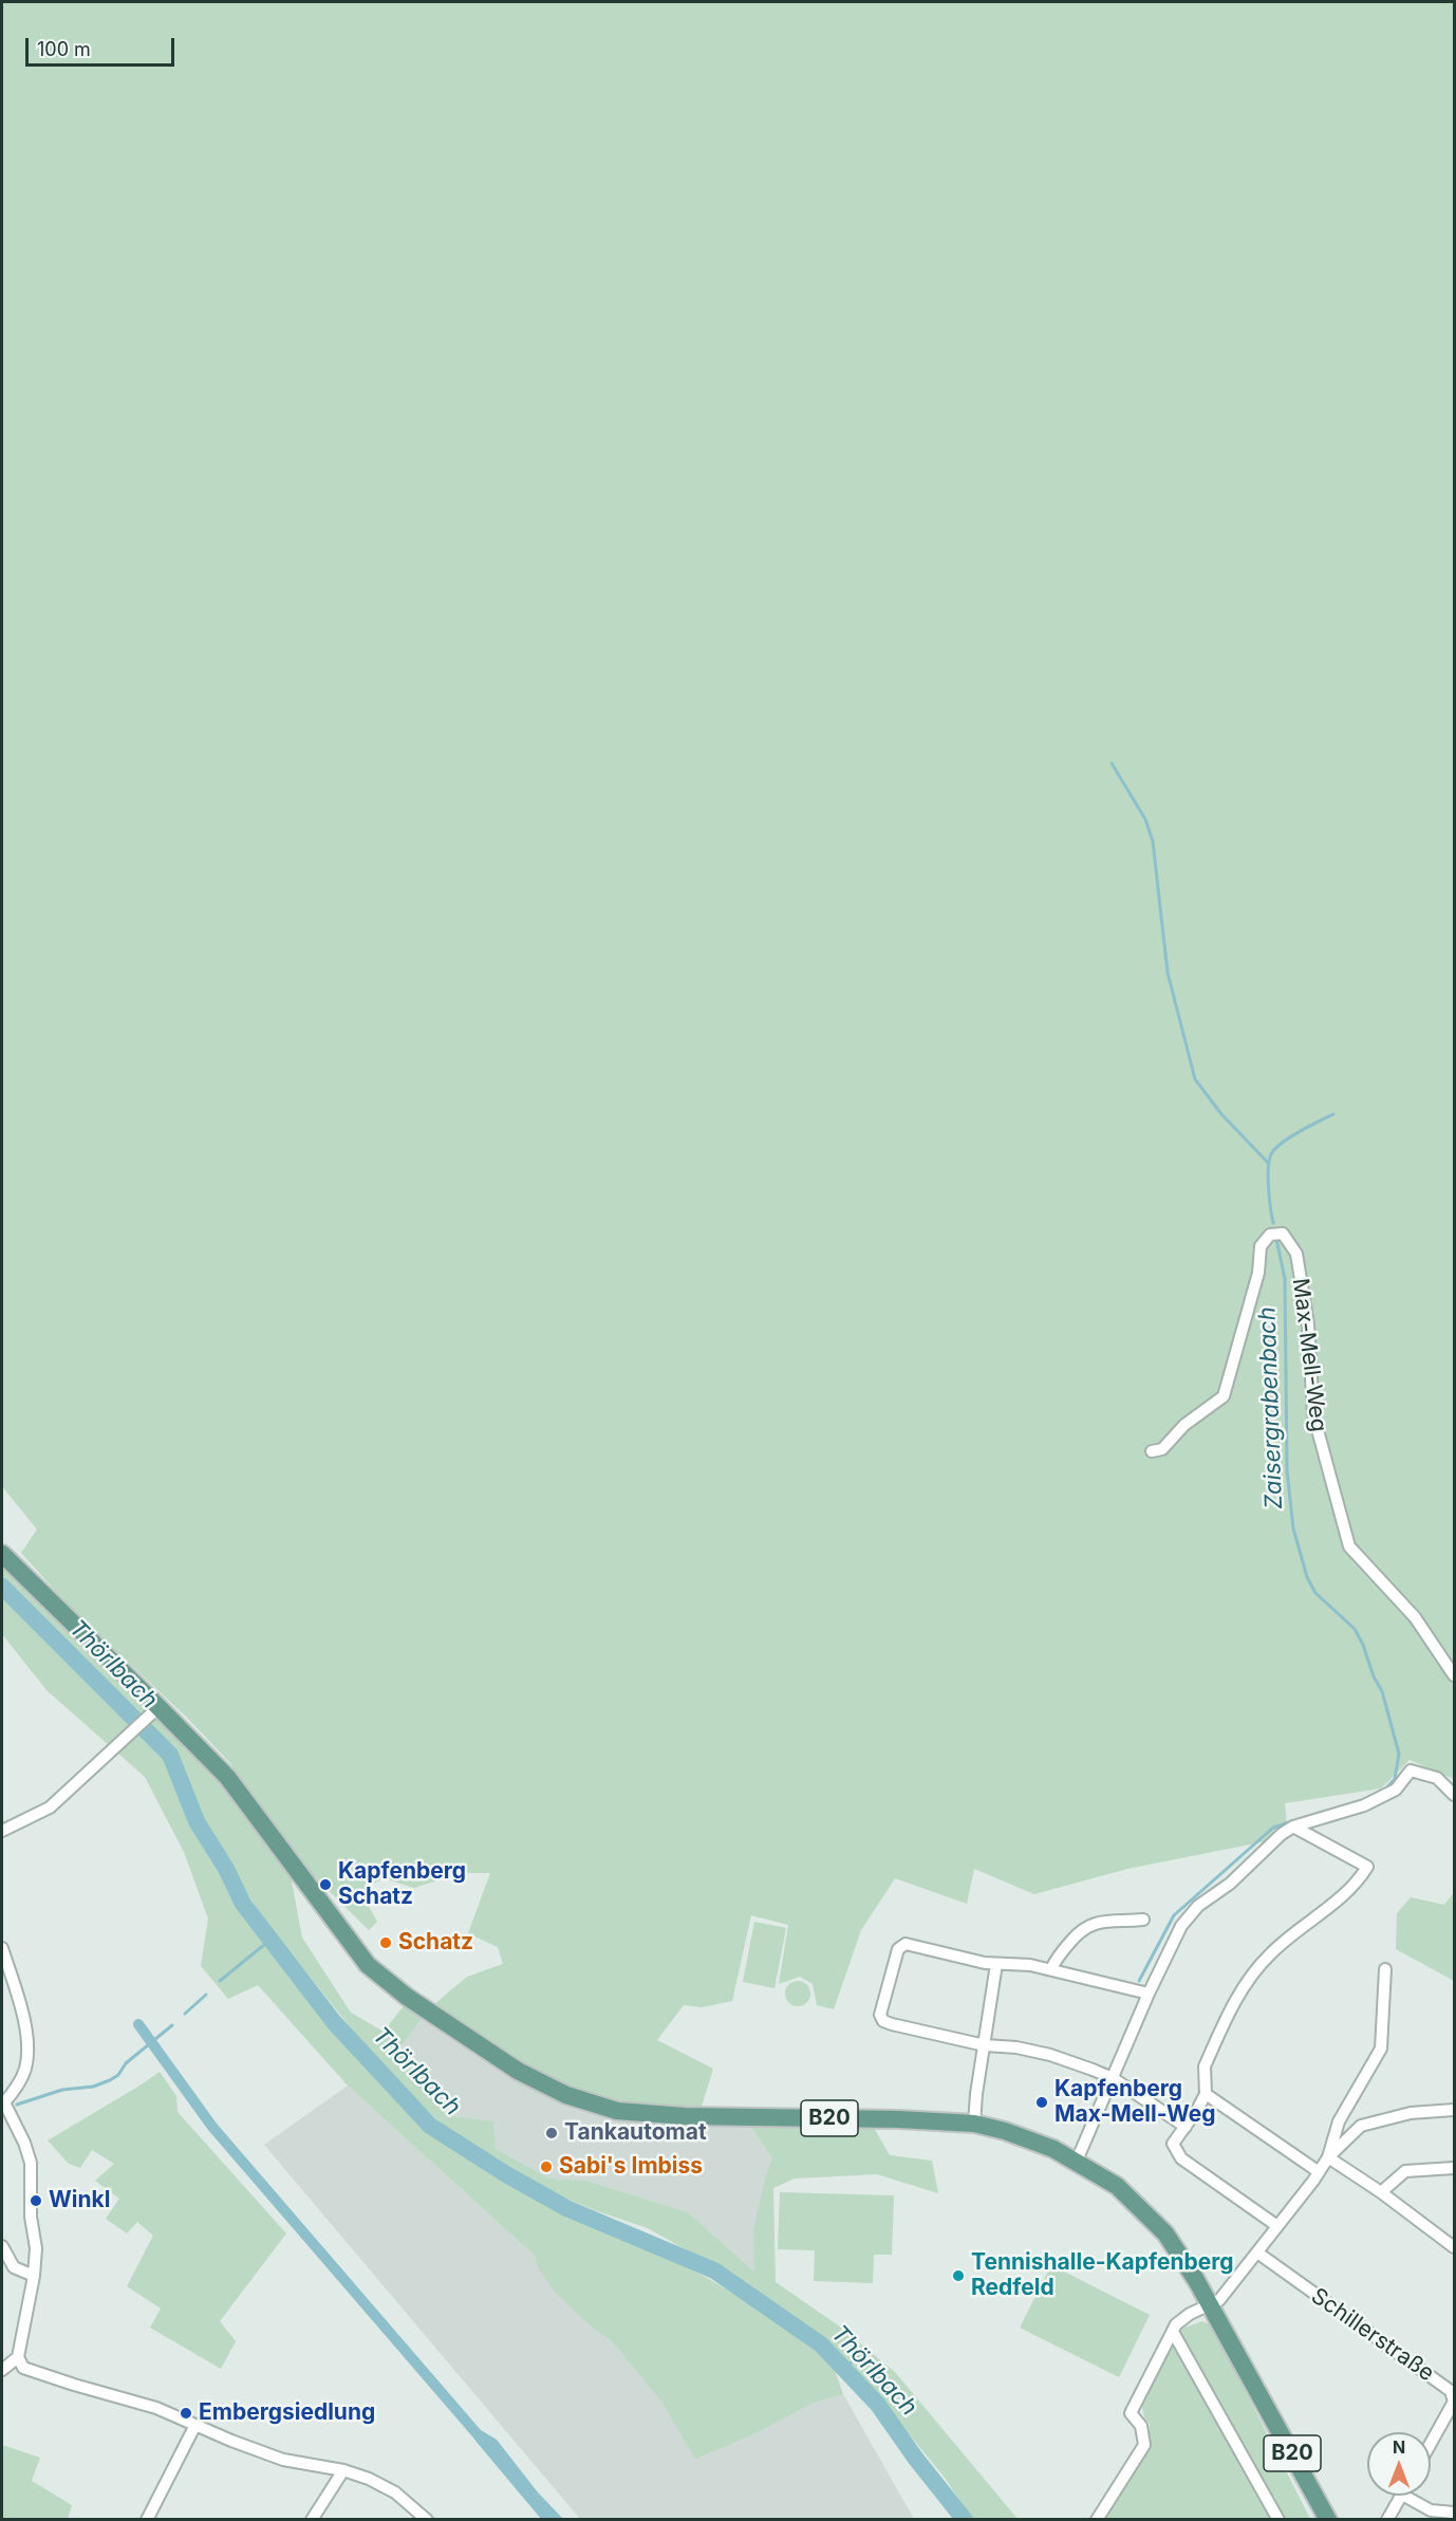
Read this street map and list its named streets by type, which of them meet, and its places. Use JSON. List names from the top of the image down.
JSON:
{
  "streets": {
    "main road": ["B20"],
    "street": ["Max-Mell-Weg", "Schillerstraße"]
  },
  "water": ["Zaisergrabenbach", "Thörlbach"],
  "places": [
    "Kapfenberg Schatz",
    "Schatz",
    "Kapfenberg Max-Mell-Weg",
    "Tankautomat",
    "Sabi's Imbiss",
    "Winkl",
    "Tennishalle-Kapfenberg Redfeld",
    "Embergsiedlung"
  ],
  "scale_bar": "100 m",
  "north": "top"
}
